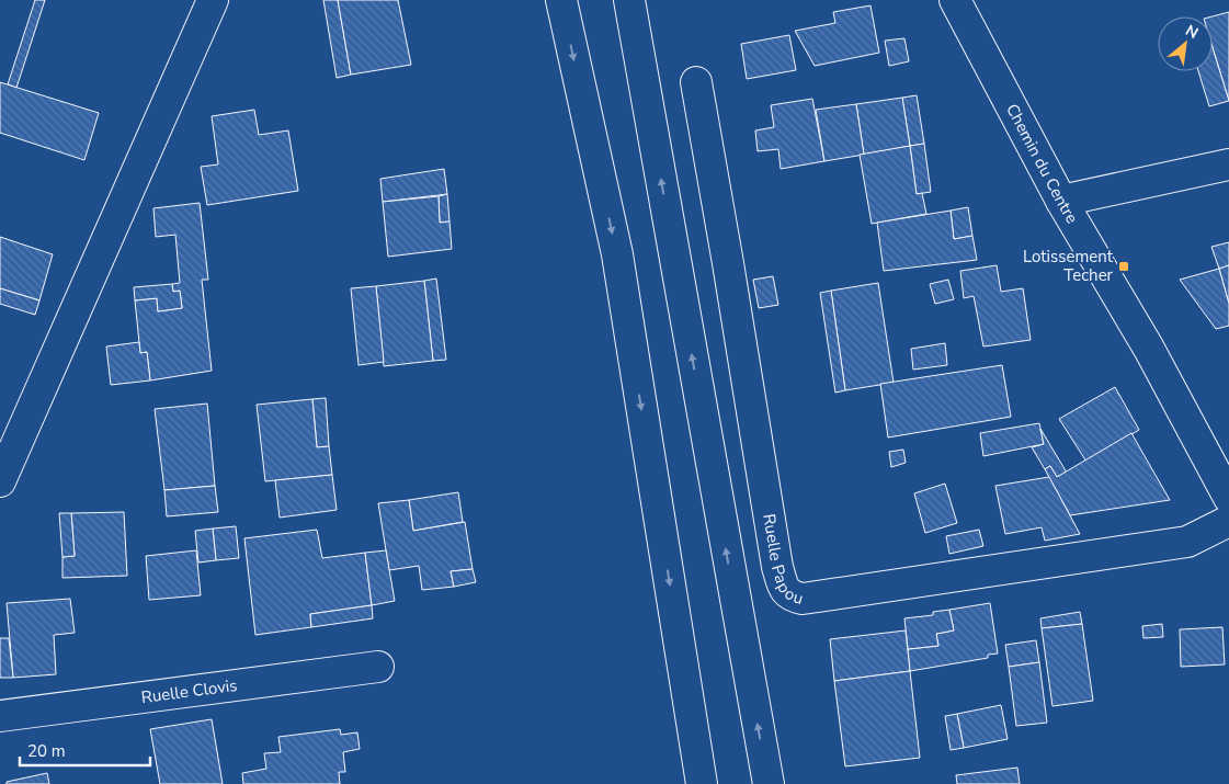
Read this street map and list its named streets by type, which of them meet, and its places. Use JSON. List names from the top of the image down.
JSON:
{
  "streets": {
    "main road": ["Chemin du Centre", "Ruelle Papou", "Ruelle Clovis"]
  },
  "places": {
    "transit": ["Lotissement Techer"]
  },
  "scale_bar": "20 m",
  "north": "top right"
}
